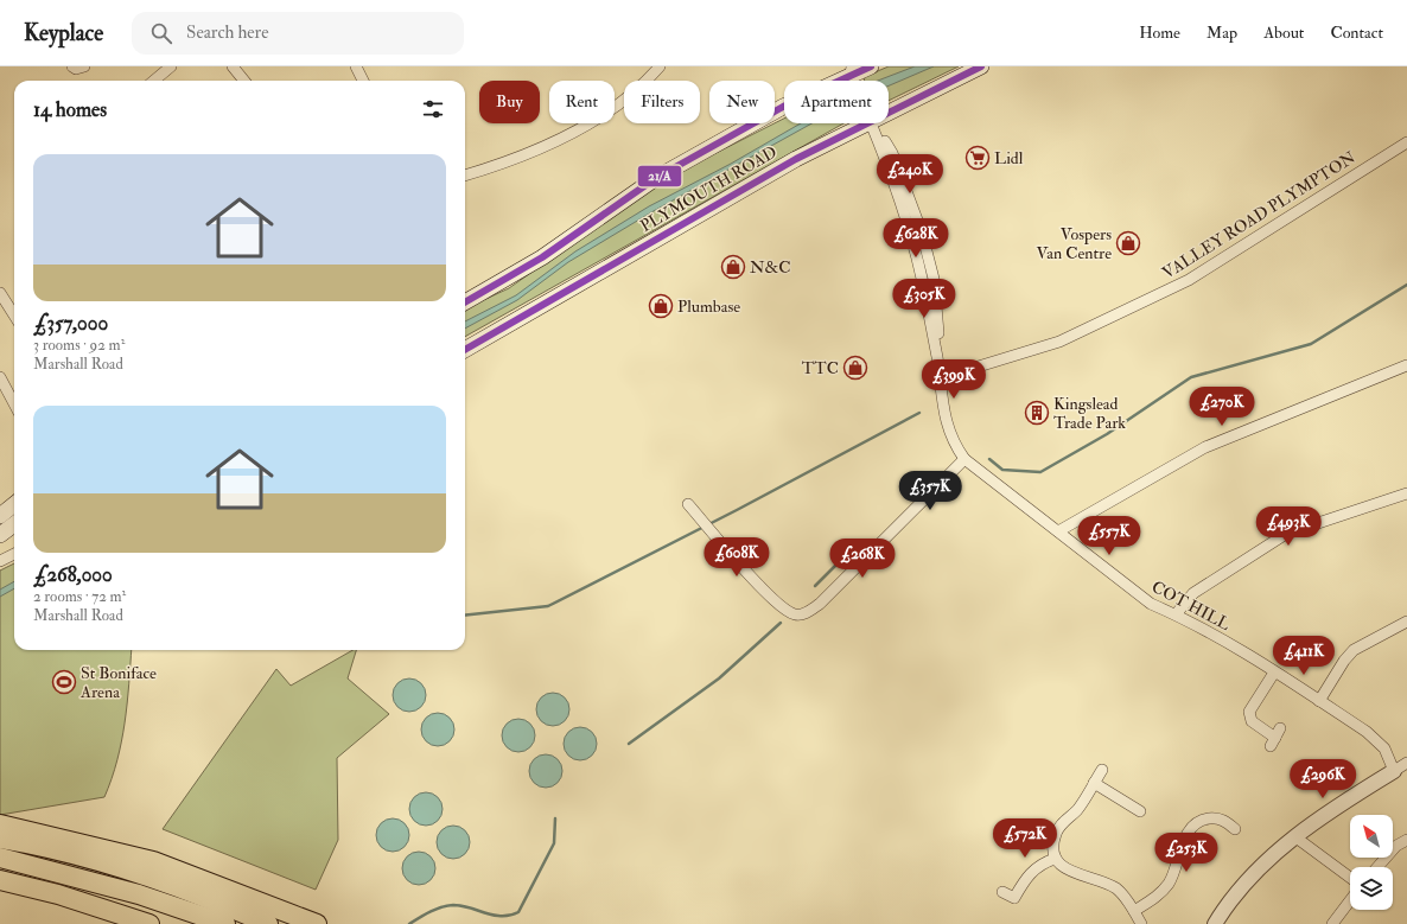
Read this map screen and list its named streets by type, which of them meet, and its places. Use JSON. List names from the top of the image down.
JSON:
{
  "streets": {
    "main road": ["PLYMOUTH ROAD"],
    "street": ["VALLEY ROAD PLYMPTON", "COT HILL"]
  },
  "crossings": [
    ["VALLEY ROAD PLYMPTON", "COT HILL"]
  ],
  "places": {
    "supermarket": ["Lidl"],
    "shop": [
      "Vospers Van Centre",
      "N&C",
      "Plumbase",
      "TTC"
    ],
    "building": ["Kingslead Trade Park"],
    "sports": ["St Boniface Arena"]
  },
  "lines": ["transit line 21/A"],
  "north": "top left",
  "page": {
    "header": "Keyplace",
    "search": "Search here",
    "nav": [
      "Home",
      "Map",
      "About",
      "Contact"
    ],
    "chip": [
      "Buy",
      "Rent",
      "Filters",
      "New",
      "Apartment"
    ],
    "heading": "14 homes",
    "list": [
      {
        "name": "£357,000",
        "note": "3 rooms · 92 m² · Marshall Road"
      },
      {
        "name": "£268,000",
        "note": "2 rooms · 72 m² · Marshall Road"
      }
    ],
    "price": [
      "£240K",
      "£628K",
      "£305K",
      "£399K",
      "£270K",
      "£357K",
      "£493K",
      "£557K",
      "£608K",
      "£268K",
      "£411K",
      "£296K",
      "£572K",
      "£253K"
    ]
  }
}
